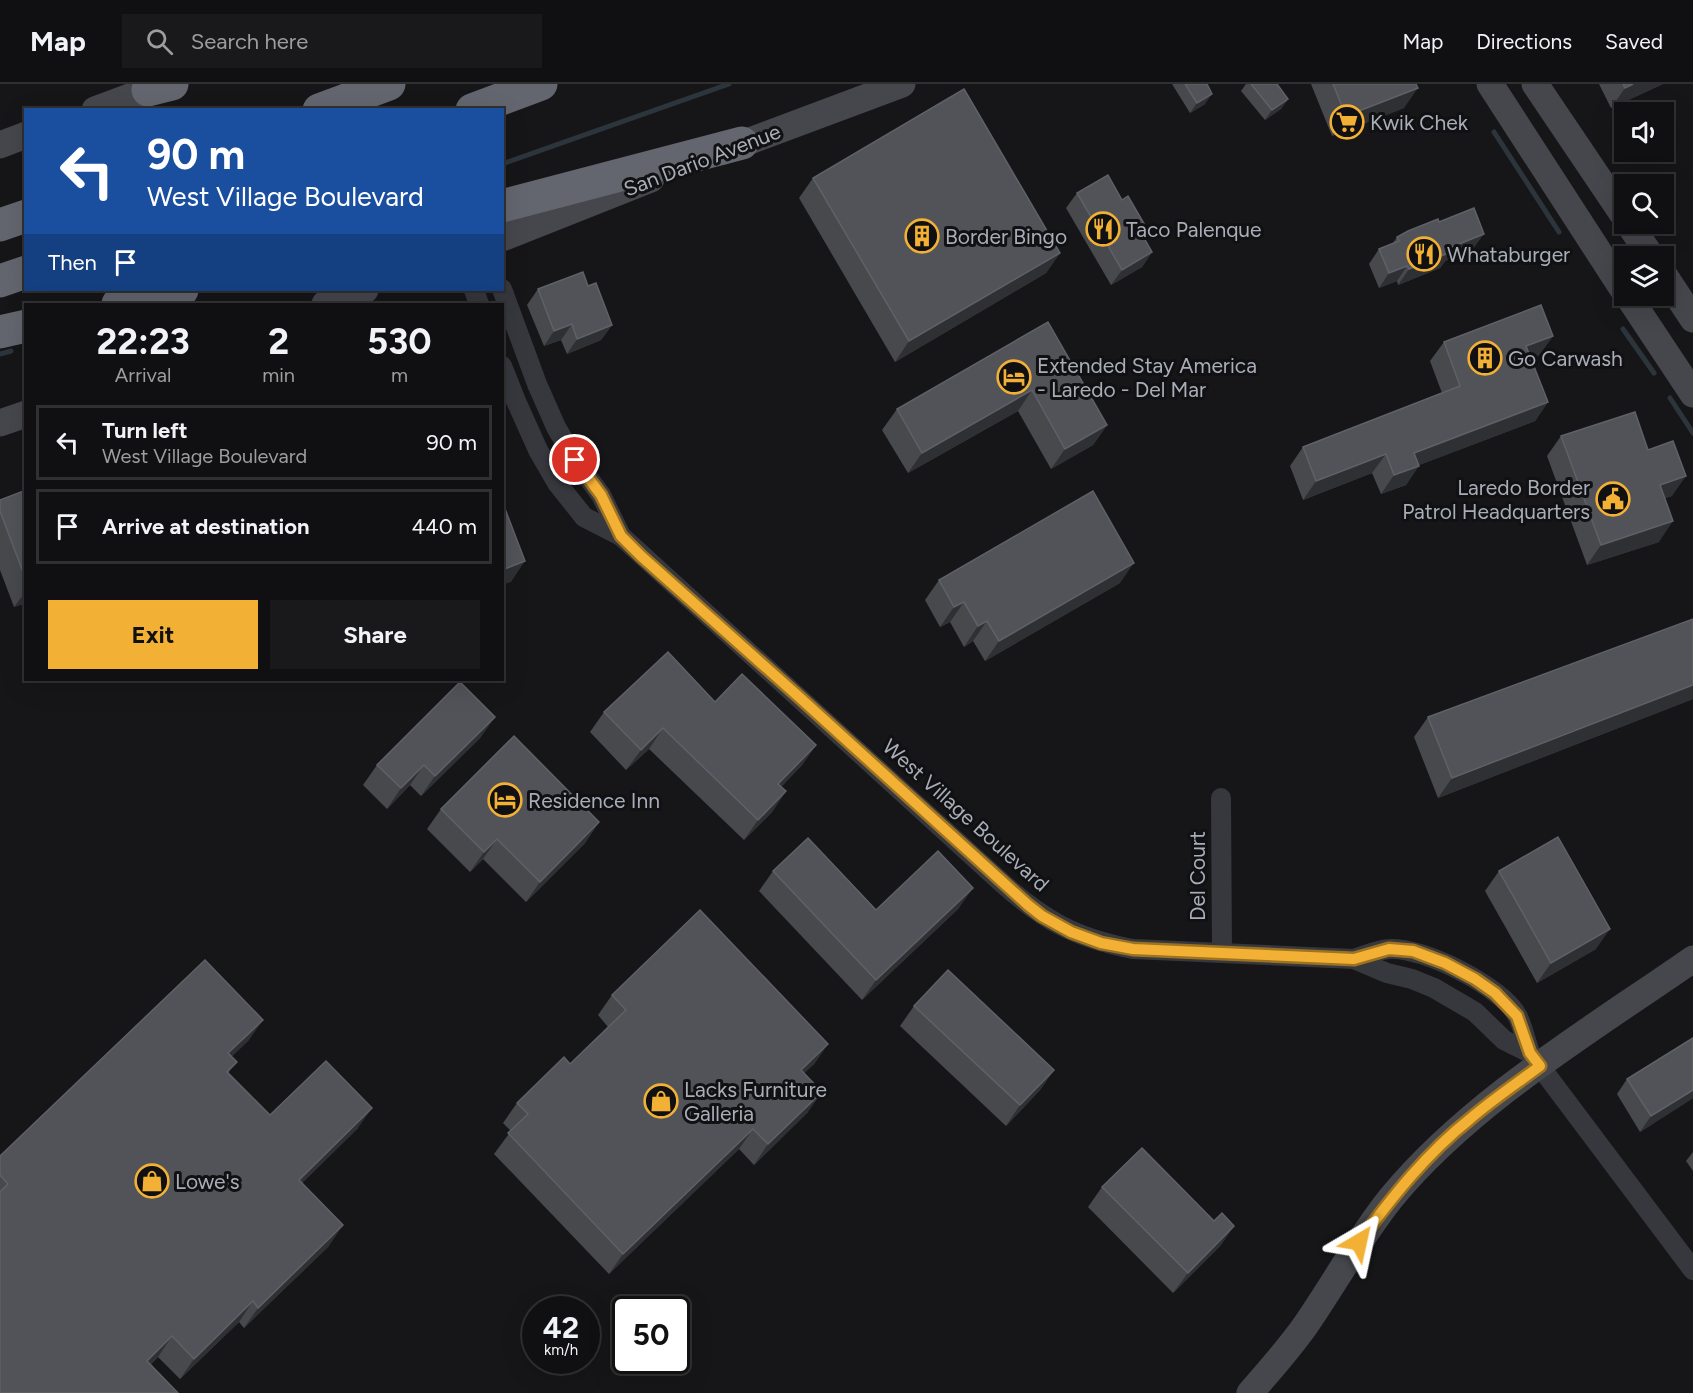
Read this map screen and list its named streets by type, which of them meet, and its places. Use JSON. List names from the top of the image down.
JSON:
{
  "streets": {
    "main road": ["San Dario Avenue"],
    "street": ["West Village Boulevard", "Del Court"]
  },
  "crossings": [
    ["West Village Boulevard", "Del Court"]
  ],
  "places": {
    "supermarket": ["Kwik Chek"],
    "restaurant": ["Taco Palenque", "Whataburger"],
    "building": ["Border Bingo", "Go Carwash"],
    "hotel": ["Extended Stay America - Laredo - Del Mar", "Residence Inn"],
    "public building": ["Laredo Border Patrol Headquarters"],
    "shop": ["Lacks Furniture Galleria", "Lowe's"]
  },
  "page": {
    "header": "Map",
    "search": "Search here",
    "nav": ["Map", "Directions", "Saved"],
    "turn": ["90 m", "West Village Boulevard"],
    "then": "Then",
    "eta": [
      "22:23",
      "Arrival",
      "2",
      "min",
      "530",
      "m"
    ],
    "list": [
      {
        "name": "Turn left",
        "note": "West Village Boulevard",
        "value": "90 m"
      },
      {
        "name": "Arrive at destination",
        "value": "440 m"
      }
    ],
    "buttons": ["Exit", "Share"],
    "speed": "42 km/h",
    "limit": "50"
  }
}
